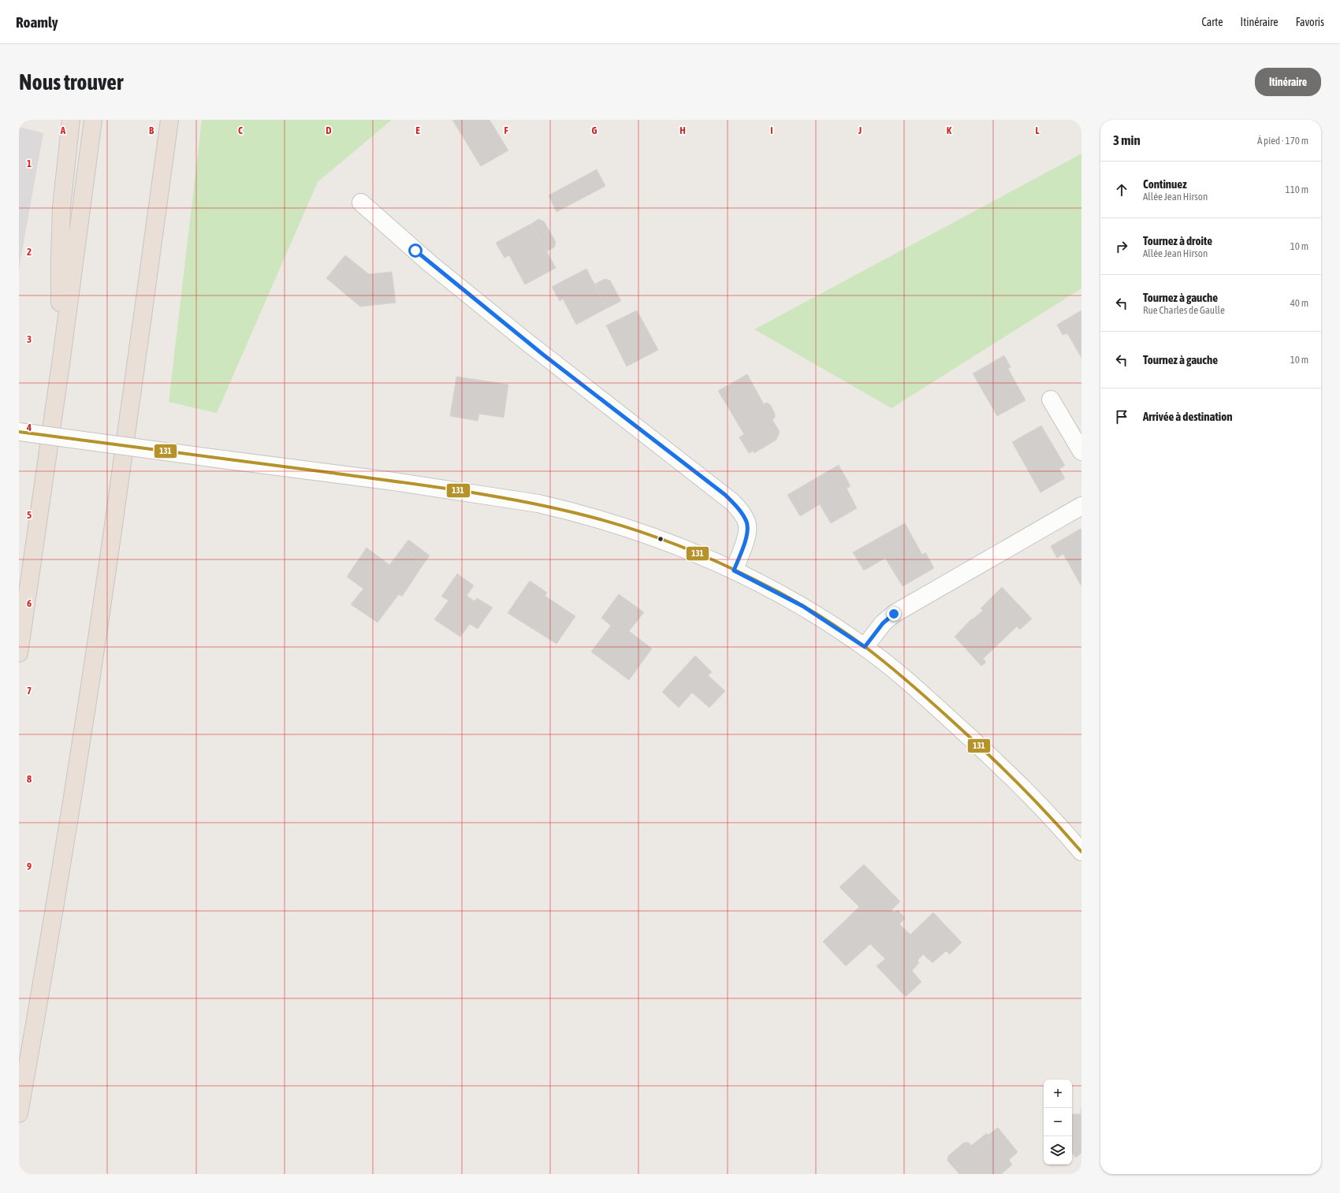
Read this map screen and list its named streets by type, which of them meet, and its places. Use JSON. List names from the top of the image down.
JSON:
{
  "lines": ["transit line 131"],
  "page": {
    "header": "Roamly",
    "nav": ["Carte", "Itinéraire", "Favoris"],
    "buttons": "Itinéraire",
    "title": "Nous trouver",
    "heading": ["3 min", "À pied · 170 m"],
    "list": [
      ["Continuez", "Allée Jean Hirson", "110 m"],
      ["Tournez à droite", "Allée Jean Hirson", "10 m"],
      ["Tournez à gauche", "Rue Charles de Gaulle", "40 m"],
      ["Tournez à gauche", "10 m"],
      "Arrivée à destination"
    ],
    "map_buttons": ["+", "−"]
  },
  "grid": {
    "columns": [
      "A",
      "B",
      "C",
      "D",
      "E",
      "F",
      "G",
      "H",
      "I",
      "J",
      "K",
      "L"
    ],
    "rows": [
      "1",
      "2",
      "3",
      "4",
      "5",
      "6",
      "7",
      "8",
      "9"
    ]
  }
}
